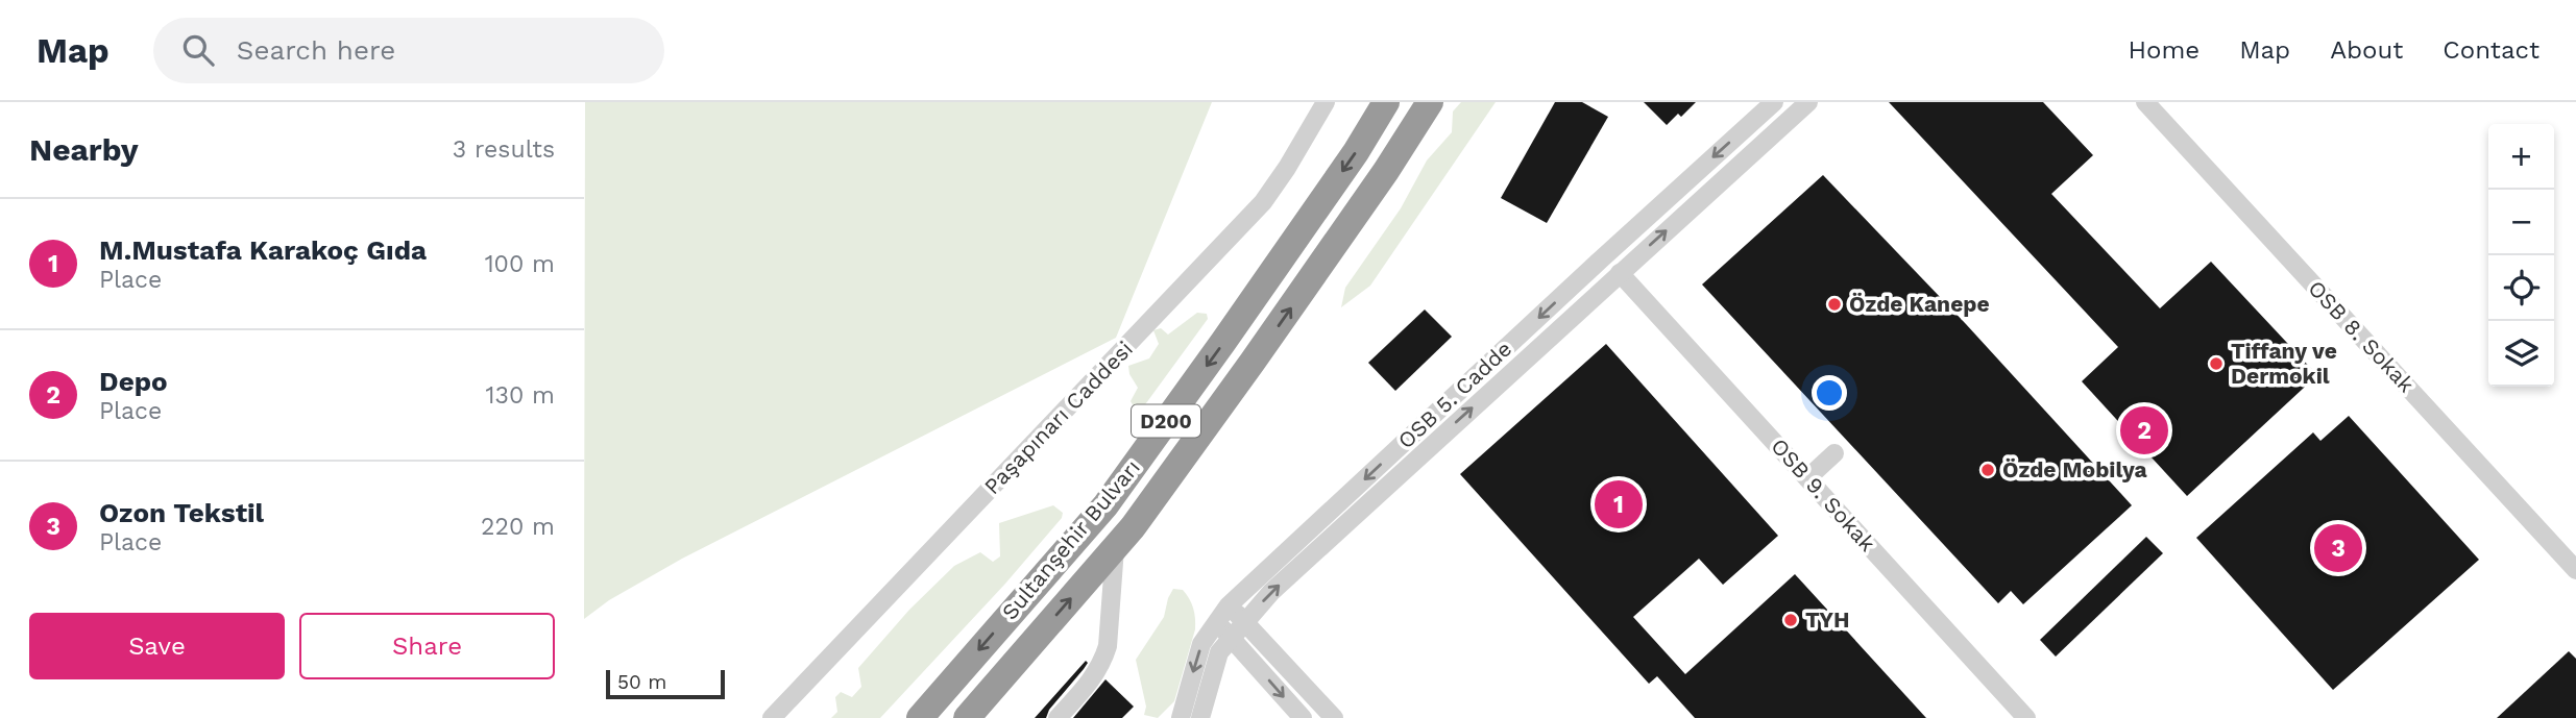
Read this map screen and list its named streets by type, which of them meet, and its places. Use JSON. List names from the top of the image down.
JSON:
{
  "streets": {
    "highway": ["D200", "Sultanşehir Bulvarı"],
    "street": [
      "OSB 8. Sokak",
      "OSB 5. Cadde",
      "Paşapınarı Caddesi",
      "OSB 9. Sokak"
    ]
  },
  "places": [
    "Özde Kanepe",
    "Tiffany ve Dermokil",
    "Özde Mobilya",
    "TYH"
  ],
  "scale_bar": "50 m",
  "page": {
    "header": "Map",
    "search": "Search here",
    "nav": [
      "Home",
      "Map",
      "About",
      "Contact"
    ],
    "heading": ["Nearby", "3 results"],
    "map_buttons": ["+", "−"],
    "list": [
      {
        "mark": "1",
        "name": "M.Mustafa Karakoç Gıda",
        "note": "Place",
        "value": "100 m"
      },
      {
        "mark": "2",
        "name": "Depo",
        "note": "Place",
        "value": "130 m"
      },
      {
        "mark": "3",
        "name": "Ozon Tekstil",
        "note": "Place",
        "value": "220 m"
      }
    ],
    "pins": ["2", "1", "3"],
    "buttons": ["Save", "Share"],
    "scale": "50 m"
  }
}
